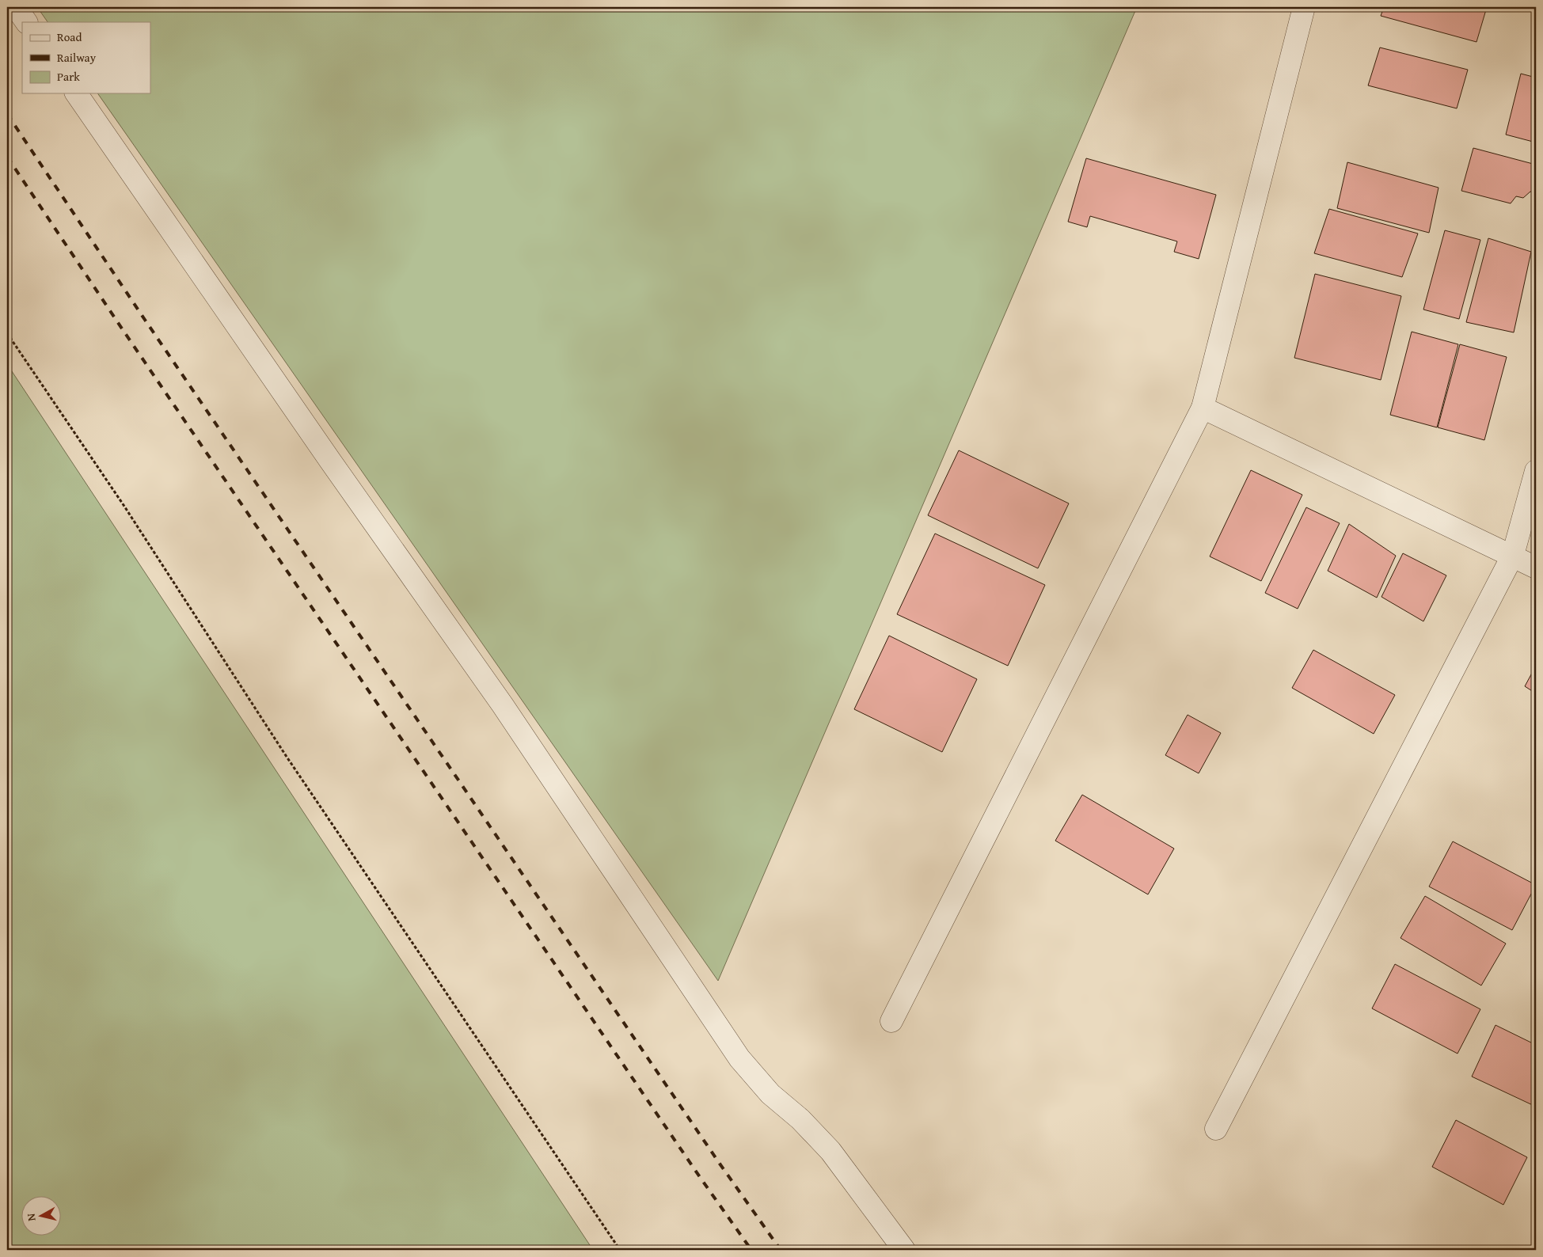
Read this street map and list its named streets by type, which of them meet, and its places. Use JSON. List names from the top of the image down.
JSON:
{
  "legend": ["Road", "Railway", "Park"],
  "north": "left"
}
